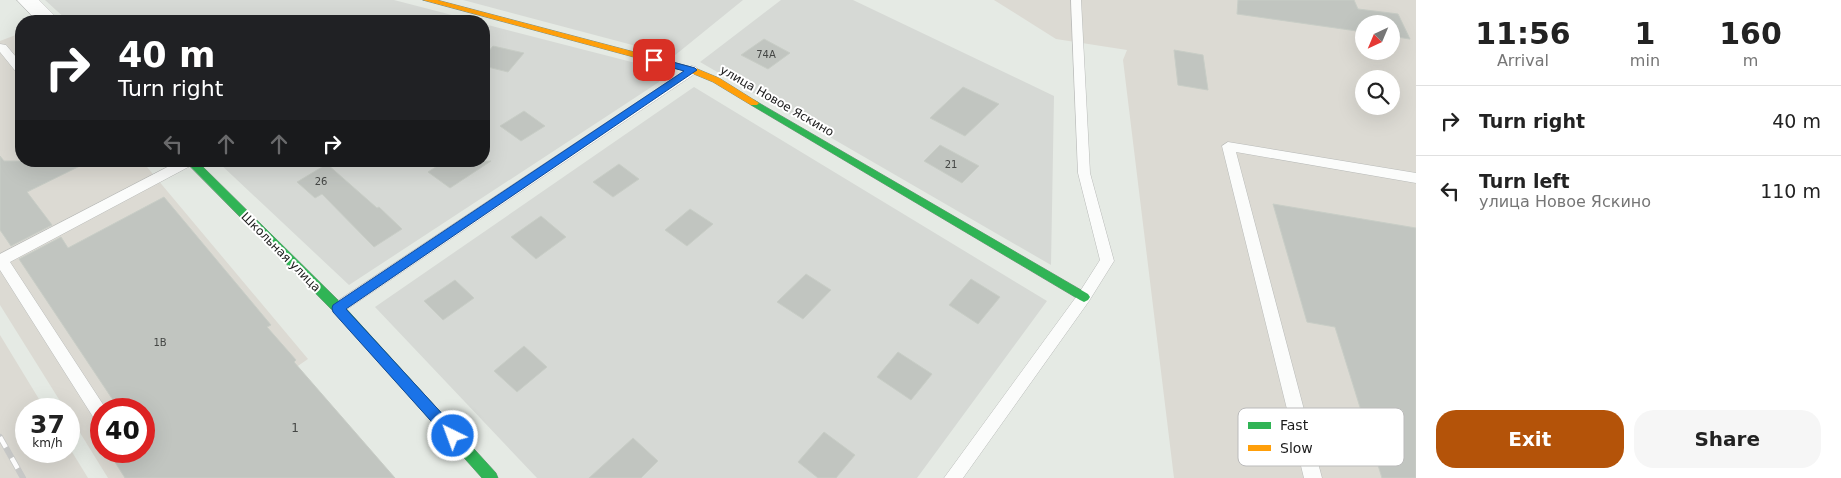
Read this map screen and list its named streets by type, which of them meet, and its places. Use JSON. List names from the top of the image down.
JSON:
{
  "streets": {
    "street": ["улица Новое Яскино", "Школьная улица"]
  },
  "house_numbers": [
    "74А",
    "21",
    "26",
    "1В",
    "1"
  ],
  "legend": ["Fast", "Slow"],
  "north": "bottom left",
  "page": {
    "eta": [
      "11:56",
      "Arrival",
      "1",
      "min",
      "160",
      "m"
    ],
    "turn": ["40 m", "Turn right"],
    "list": [
      {
        "name": "Turn right",
        "value": "40 m"
      },
      {
        "name": "Turn left",
        "note": "улица Новое Яскино",
        "value": "110 m"
      }
    ],
    "speed": "37 km/h",
    "limit": "40",
    "buttons": ["Exit", "Share"]
  }
}
